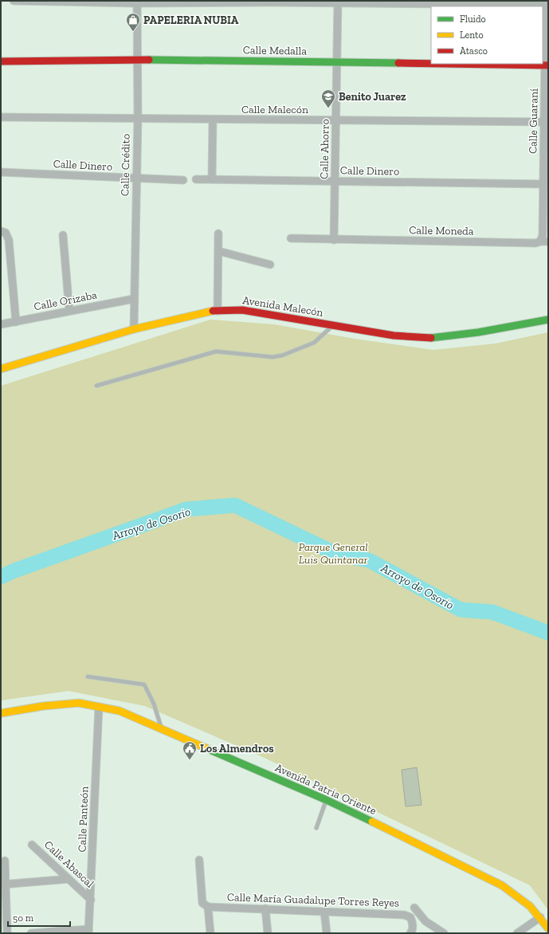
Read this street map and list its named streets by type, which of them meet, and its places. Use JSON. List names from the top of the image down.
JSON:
{
  "streets": {
    "street": [
      "Calle Medalla",
      "Calle Malecón",
      "Calle Guaraní",
      "Calle Ahorro",
      "Calle Dinero",
      "Calle Crédito",
      "Calle Moneda",
      "Calle Orizaba",
      "Avenida Malecón",
      "Avenida Patria Oriente",
      "Calle Panteón",
      "Calle Abascal",
      "Calle María Guadalupe Torres Reyes"
    ]
  },
  "crossings": [
    ["Calle Medalla", "Calle Guaraní"],
    ["Calle Medalla", "Calle Ahorro"],
    ["Calle Medalla", "Calle Crédito"],
    ["Calle Malecón", "Calle Guaraní"],
    ["Calle Malecón", "Calle Ahorro"],
    ["Calle Malecón", "Calle Crédito"],
    ["Calle Guaraní", "Calle Dinero"],
    ["Calle Guaraní", "Calle Moneda"],
    ["Calle Ahorro", "Calle Dinero"],
    ["Calle Ahorro", "Calle Moneda"],
    ["Calle Dinero", "Calle Crédito"],
    ["Calle Crédito", "Calle Orizaba"],
    ["Calle Crédito", "Avenida Malecón"],
    ["Avenida Patria Oriente", "Calle Panteón"],
    ["Calle Panteón", "Calle Abascal"]
  ],
  "water": ["Arroyo de Osorio"],
  "parks": ["Parque General Luis Quintanar"],
  "places": {
    "shop": ["PAPELERIA NUBIA"],
    "school or university": ["Benito Juarez"],
    "public building": ["Los Almendros"]
  },
  "legend": ["Fluido", "Lento", "Atasco"],
  "scale_bar": "50 m"
}
